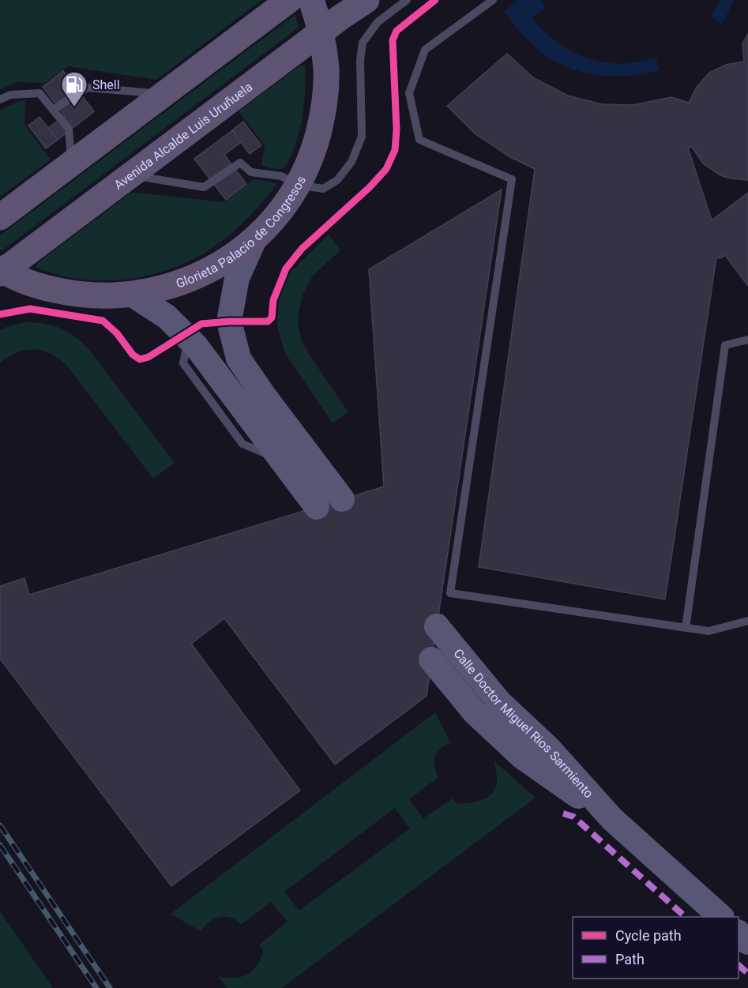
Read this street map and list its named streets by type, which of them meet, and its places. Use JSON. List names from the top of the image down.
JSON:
{
  "streets": {
    "main road": ["Avenida Alcalde Luis Uruñuela", "Glorieta Palacio de Congresos", "Calle Doctor Miguel Rios Sarmiento"]
  },
  "crossings": [
    ["Avenida Alcalde Luis Uruñuela", "Glorieta Palacio de Congresos"]
  ],
  "places": {
    "fuel station": ["Shell"]
  },
  "legend": ["Cycle path", "Path"]
}
